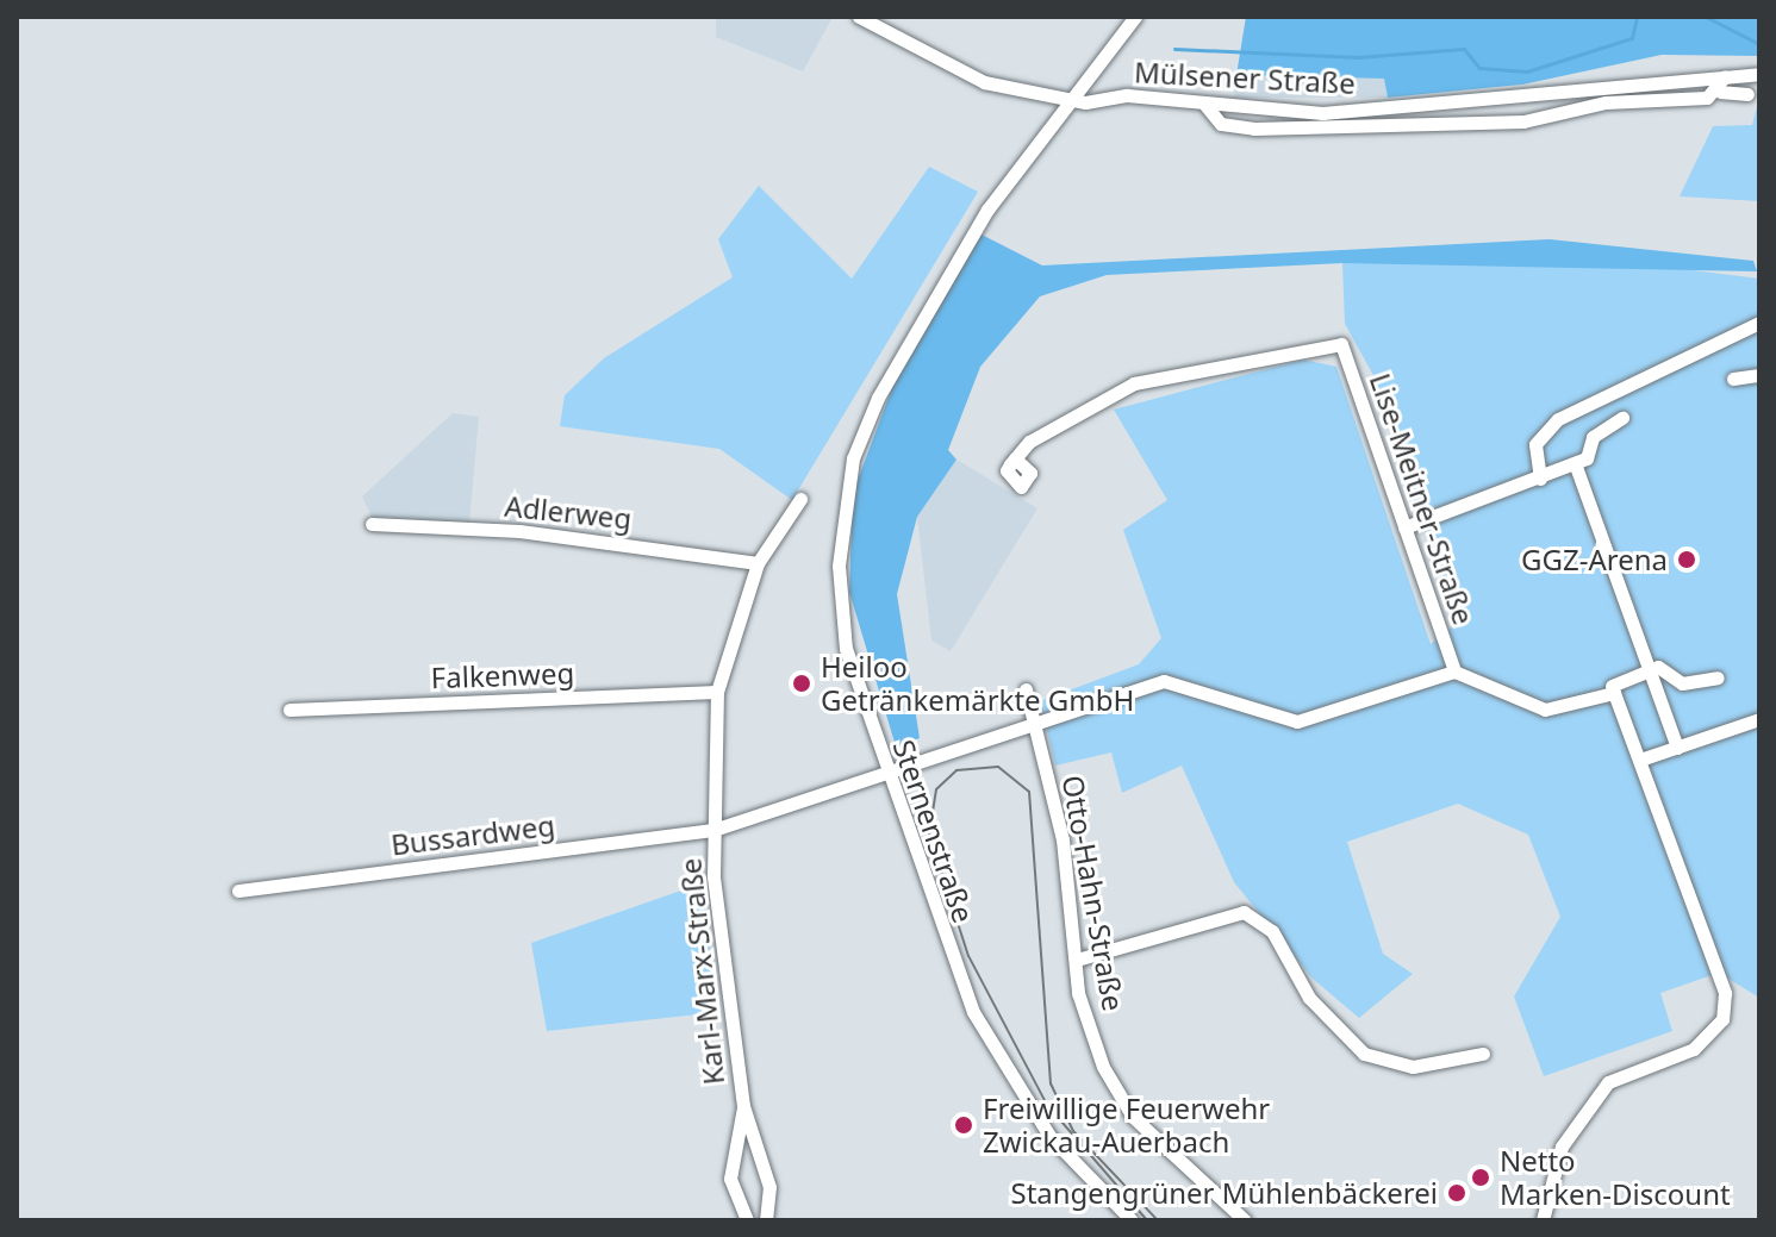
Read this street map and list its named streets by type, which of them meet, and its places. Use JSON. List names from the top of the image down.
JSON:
{
  "streets": {
    "street": [
      "Mülsener Straße",
      "Lise-Meitner-Straße",
      "Adlerweg",
      "Falkenweg",
      "Sternenstraße",
      "Bussardweg",
      "Otto-Hahn-Straße",
      "Karl-Marx-Straße"
    ]
  },
  "crossings": [
    ["Mülsener Straße", "Sternenstraße"],
    ["Lise-Meitner-Straße", "Bussardweg"],
    ["Adlerweg", "Karl-Marx-Straße"],
    ["Falkenweg", "Karl-Marx-Straße"],
    ["Sternenstraße", "Bussardweg"],
    ["Bussardweg", "Otto-Hahn-Straße"],
    ["Bussardweg", "Karl-Marx-Straße"]
  ],
  "places": [
    "GGZ-Arena",
    "Heiloo Getränkemärkte GmbH",
    "Freiwillige Feuerwehr Zwickau-Auerbach",
    "Netto Marken-Discount",
    "Stangengrüner Mühlenbäckerei"
  ]
}
